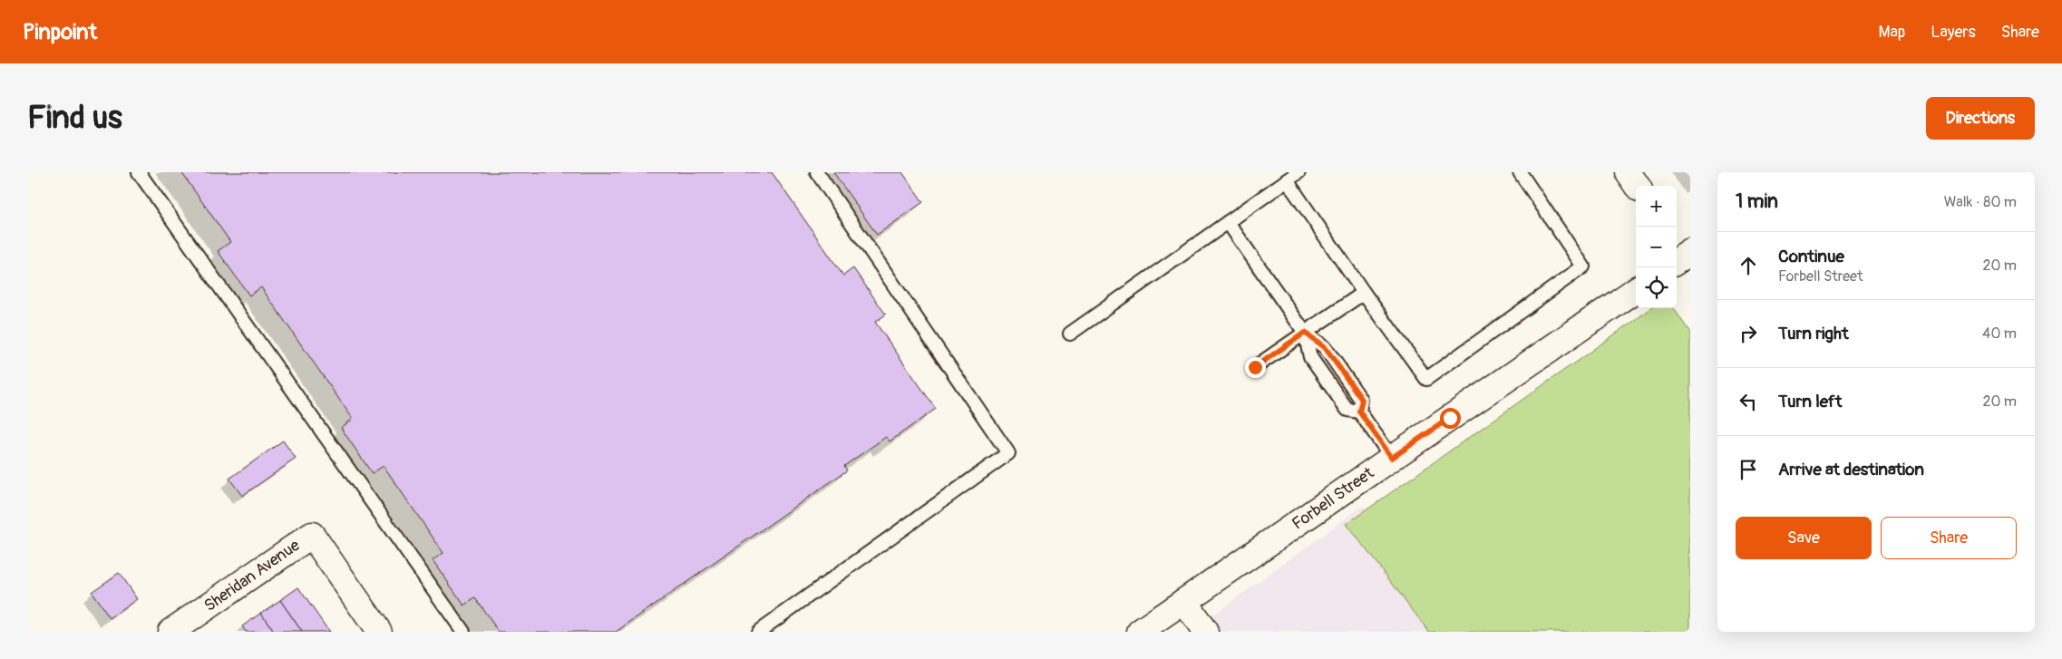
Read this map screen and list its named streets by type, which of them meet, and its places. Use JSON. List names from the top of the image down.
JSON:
{
  "streets": {
    "street": ["Forbell Street", "Sheridan Avenue"]
  },
  "page": {
    "header": "Pinpoint",
    "nav": ["Map", "Layers", "Share"],
    "buttons": [
      "Directions",
      ["Save", "Share"]
    ],
    "title": "Find us",
    "heading": ["1 min", "Walk · 80 m"],
    "map_buttons": ["+", "−"],
    "list": [
      ["Continue", "Forbell Street", "20 m"],
      ["Turn right", "40 m"],
      ["Turn left", "20 m"],
      "Arrive at destination"
    ]
  }
}
